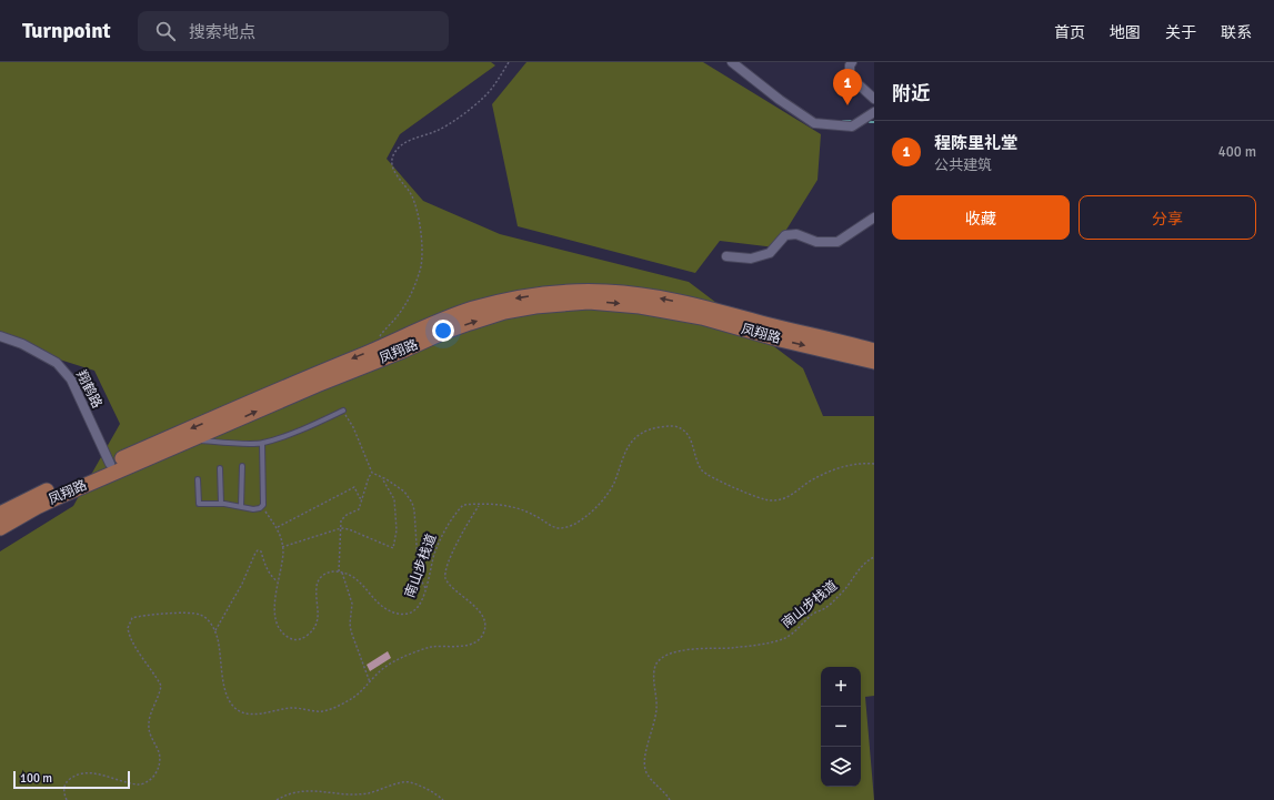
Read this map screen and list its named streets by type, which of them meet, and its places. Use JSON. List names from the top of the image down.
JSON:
{
  "streets": {
    "main road": ["凤翔路"],
    "street": ["翔鹤路"],
    "path": ["南山步栈道"]
  },
  "crossings": [
    ["凤翔路", "翔鹤路"]
  ],
  "scale_bar": "100 m",
  "page": {
    "header": "Turnpoint",
    "search": "搜索地点",
    "nav": [
      "首页",
      "地图",
      "关于",
      "联系"
    ],
    "heading": "附近",
    "pins": "1",
    "list": [
      {
        "mark": "1",
        "name": "程陈里礼堂",
        "note": "公共建筑",
        "value": "400 m"
      }
    ],
    "buttons": ["收藏", "分享"],
    "map_buttons": ["+", "−"],
    "scale": "100 m"
  }
}
